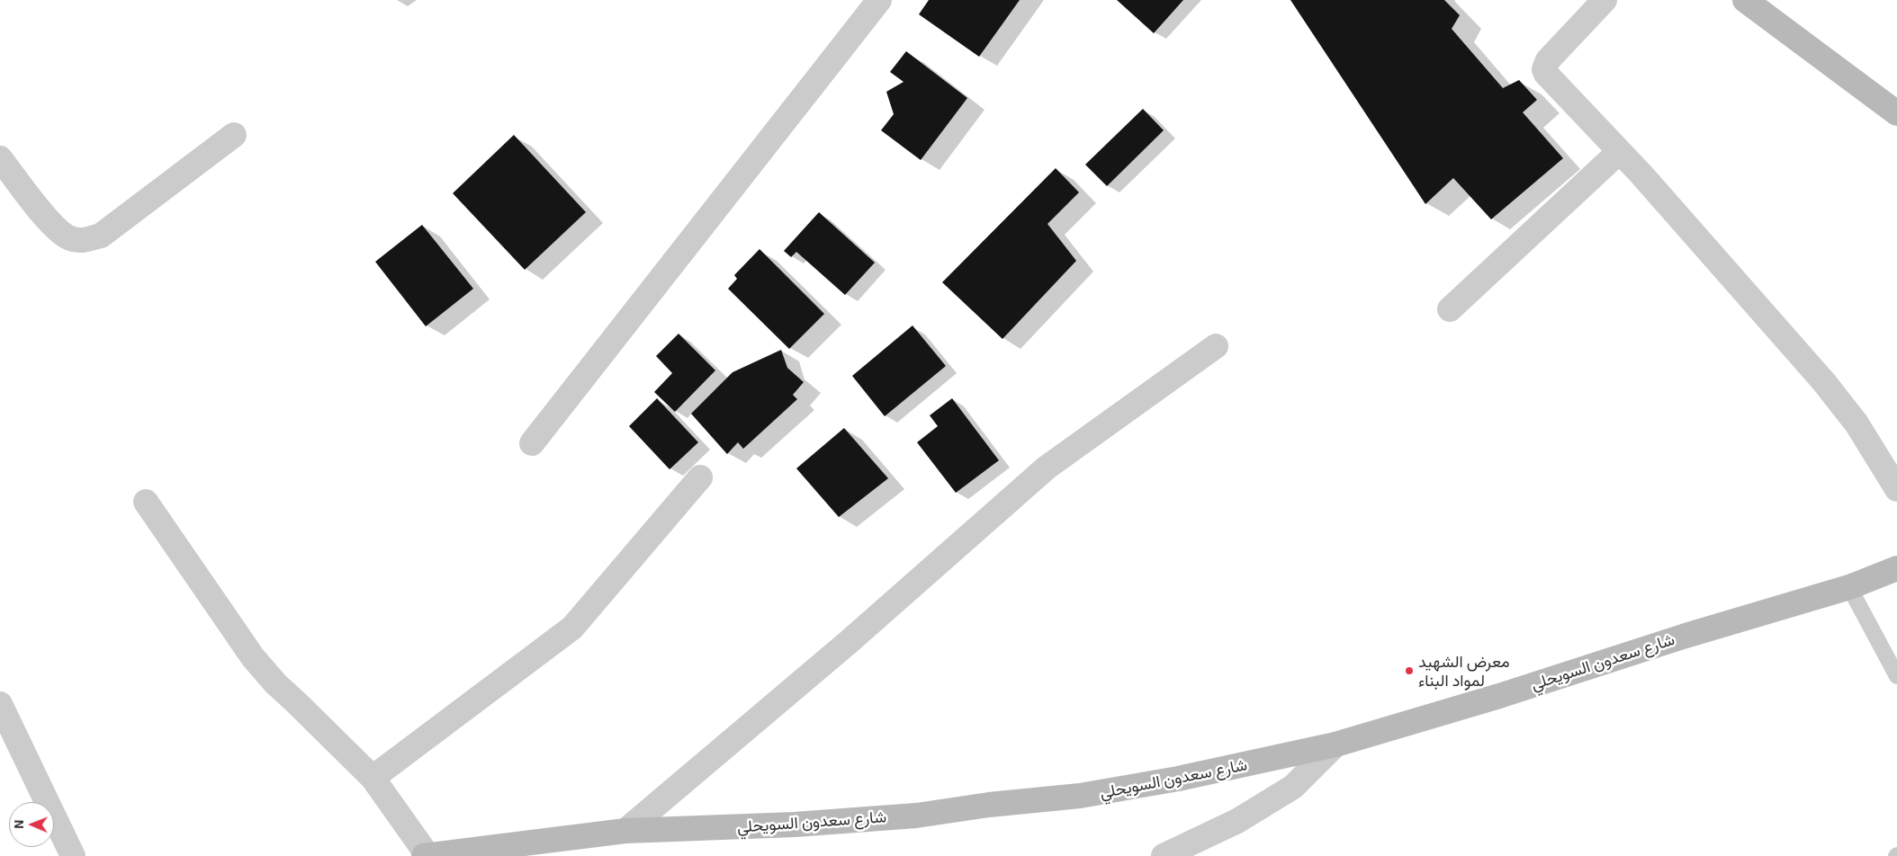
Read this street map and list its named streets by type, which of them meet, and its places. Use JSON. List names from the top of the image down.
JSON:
{
  "streets": {
    "main road": ["شارع سعدون السويحلي"]
  },
  "places": ["معرض الشهيد لمواد البناء"],
  "north": "left"
}
